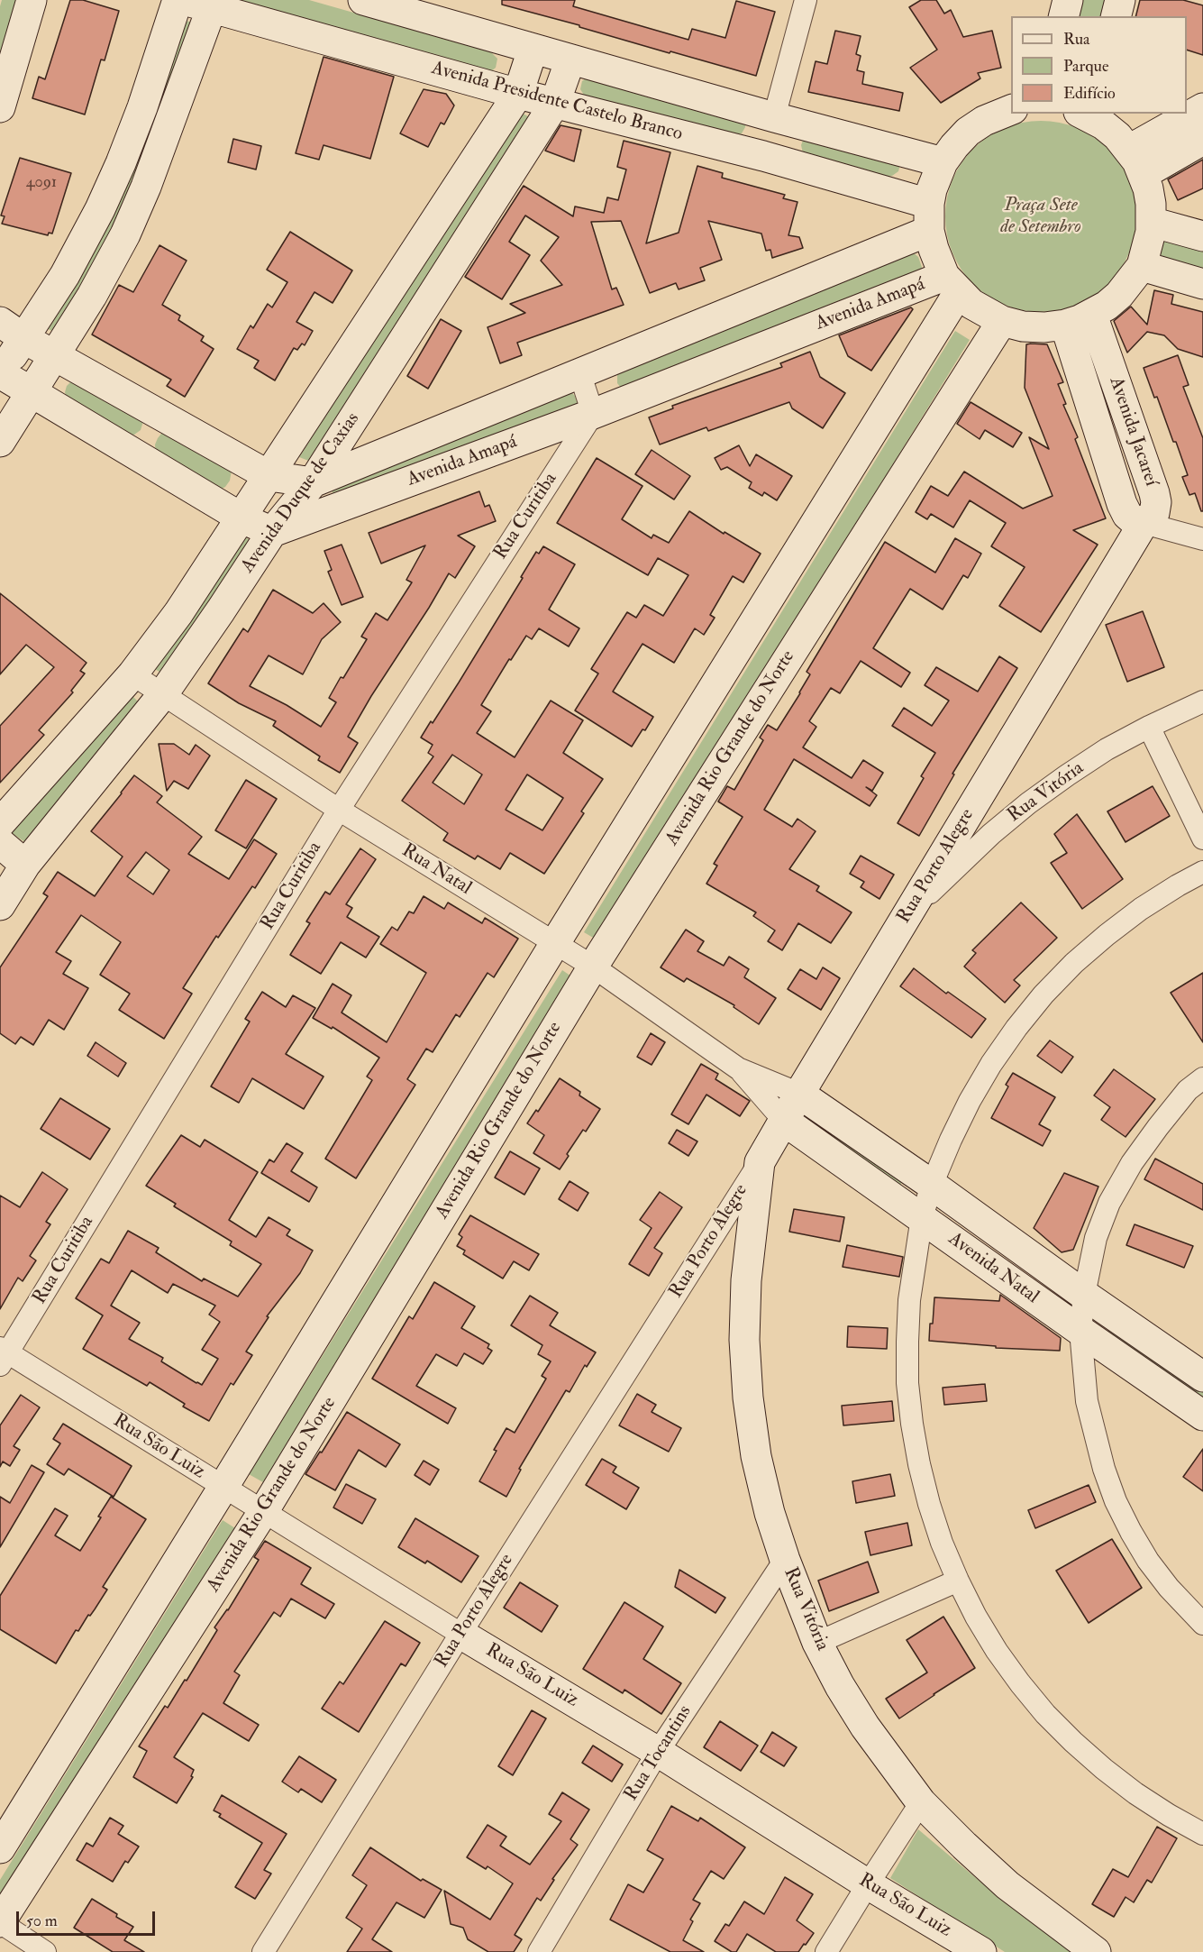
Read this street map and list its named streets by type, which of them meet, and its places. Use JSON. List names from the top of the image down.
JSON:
{
  "streets": {
    "street": [
      "Avenida Presidente Castelo Branco",
      "Avenida Amapá",
      "Avenida Jacareí",
      "Avenida Duque de Caxias",
      "Rua Curitiba",
      "Avenida Rio Grande do Norte",
      "Rua Vitória",
      "Rua Porto Alegre",
      "Rua Natal",
      "Avenida Natal",
      "Rua São Luiz",
      "Rua Tocantins"
    ]
  },
  "crossings": [
    ["Avenida Presidente Castelo Branco", "Avenida Amapá"],
    ["Avenida Presidente Castelo Branco", "Avenida Duque de Caxias"],
    ["Avenida Amapá", "Avenida Duque de Caxias"],
    ["Avenida Amapá", "Rua Curitiba"],
    ["Avenida Jacareí", "Rua Porto Alegre"],
    ["Avenida Duque de Caxias", "Rua Natal"],
    ["Rua Curitiba", "Rua Natal"],
    ["Rua Curitiba", "Rua São Luiz"],
    ["Avenida Rio Grande do Norte", "Rua Natal"],
    ["Avenida Rio Grande do Norte", "Rua São Luiz"],
    ["Rua Vitória", "Rua Porto Alegre"],
    ["Rua Vitória", "Rua Tocantins"],
    ["Rua Porto Alegre", "Rua Natal"],
    ["Rua Porto Alegre", "Avenida Natal"],
    ["Rua Porto Alegre", "Rua São Luiz"],
    ["Rua Natal", "Avenida Natal"],
    ["Rua São Luiz", "Rua Tocantins"]
  ],
  "parks": ["Praça Sete de Setembro"],
  "house_numbers": ["4091"],
  "legend": ["Rua", "Parque", "Edifício"],
  "scale_bar": "50 m"
}
